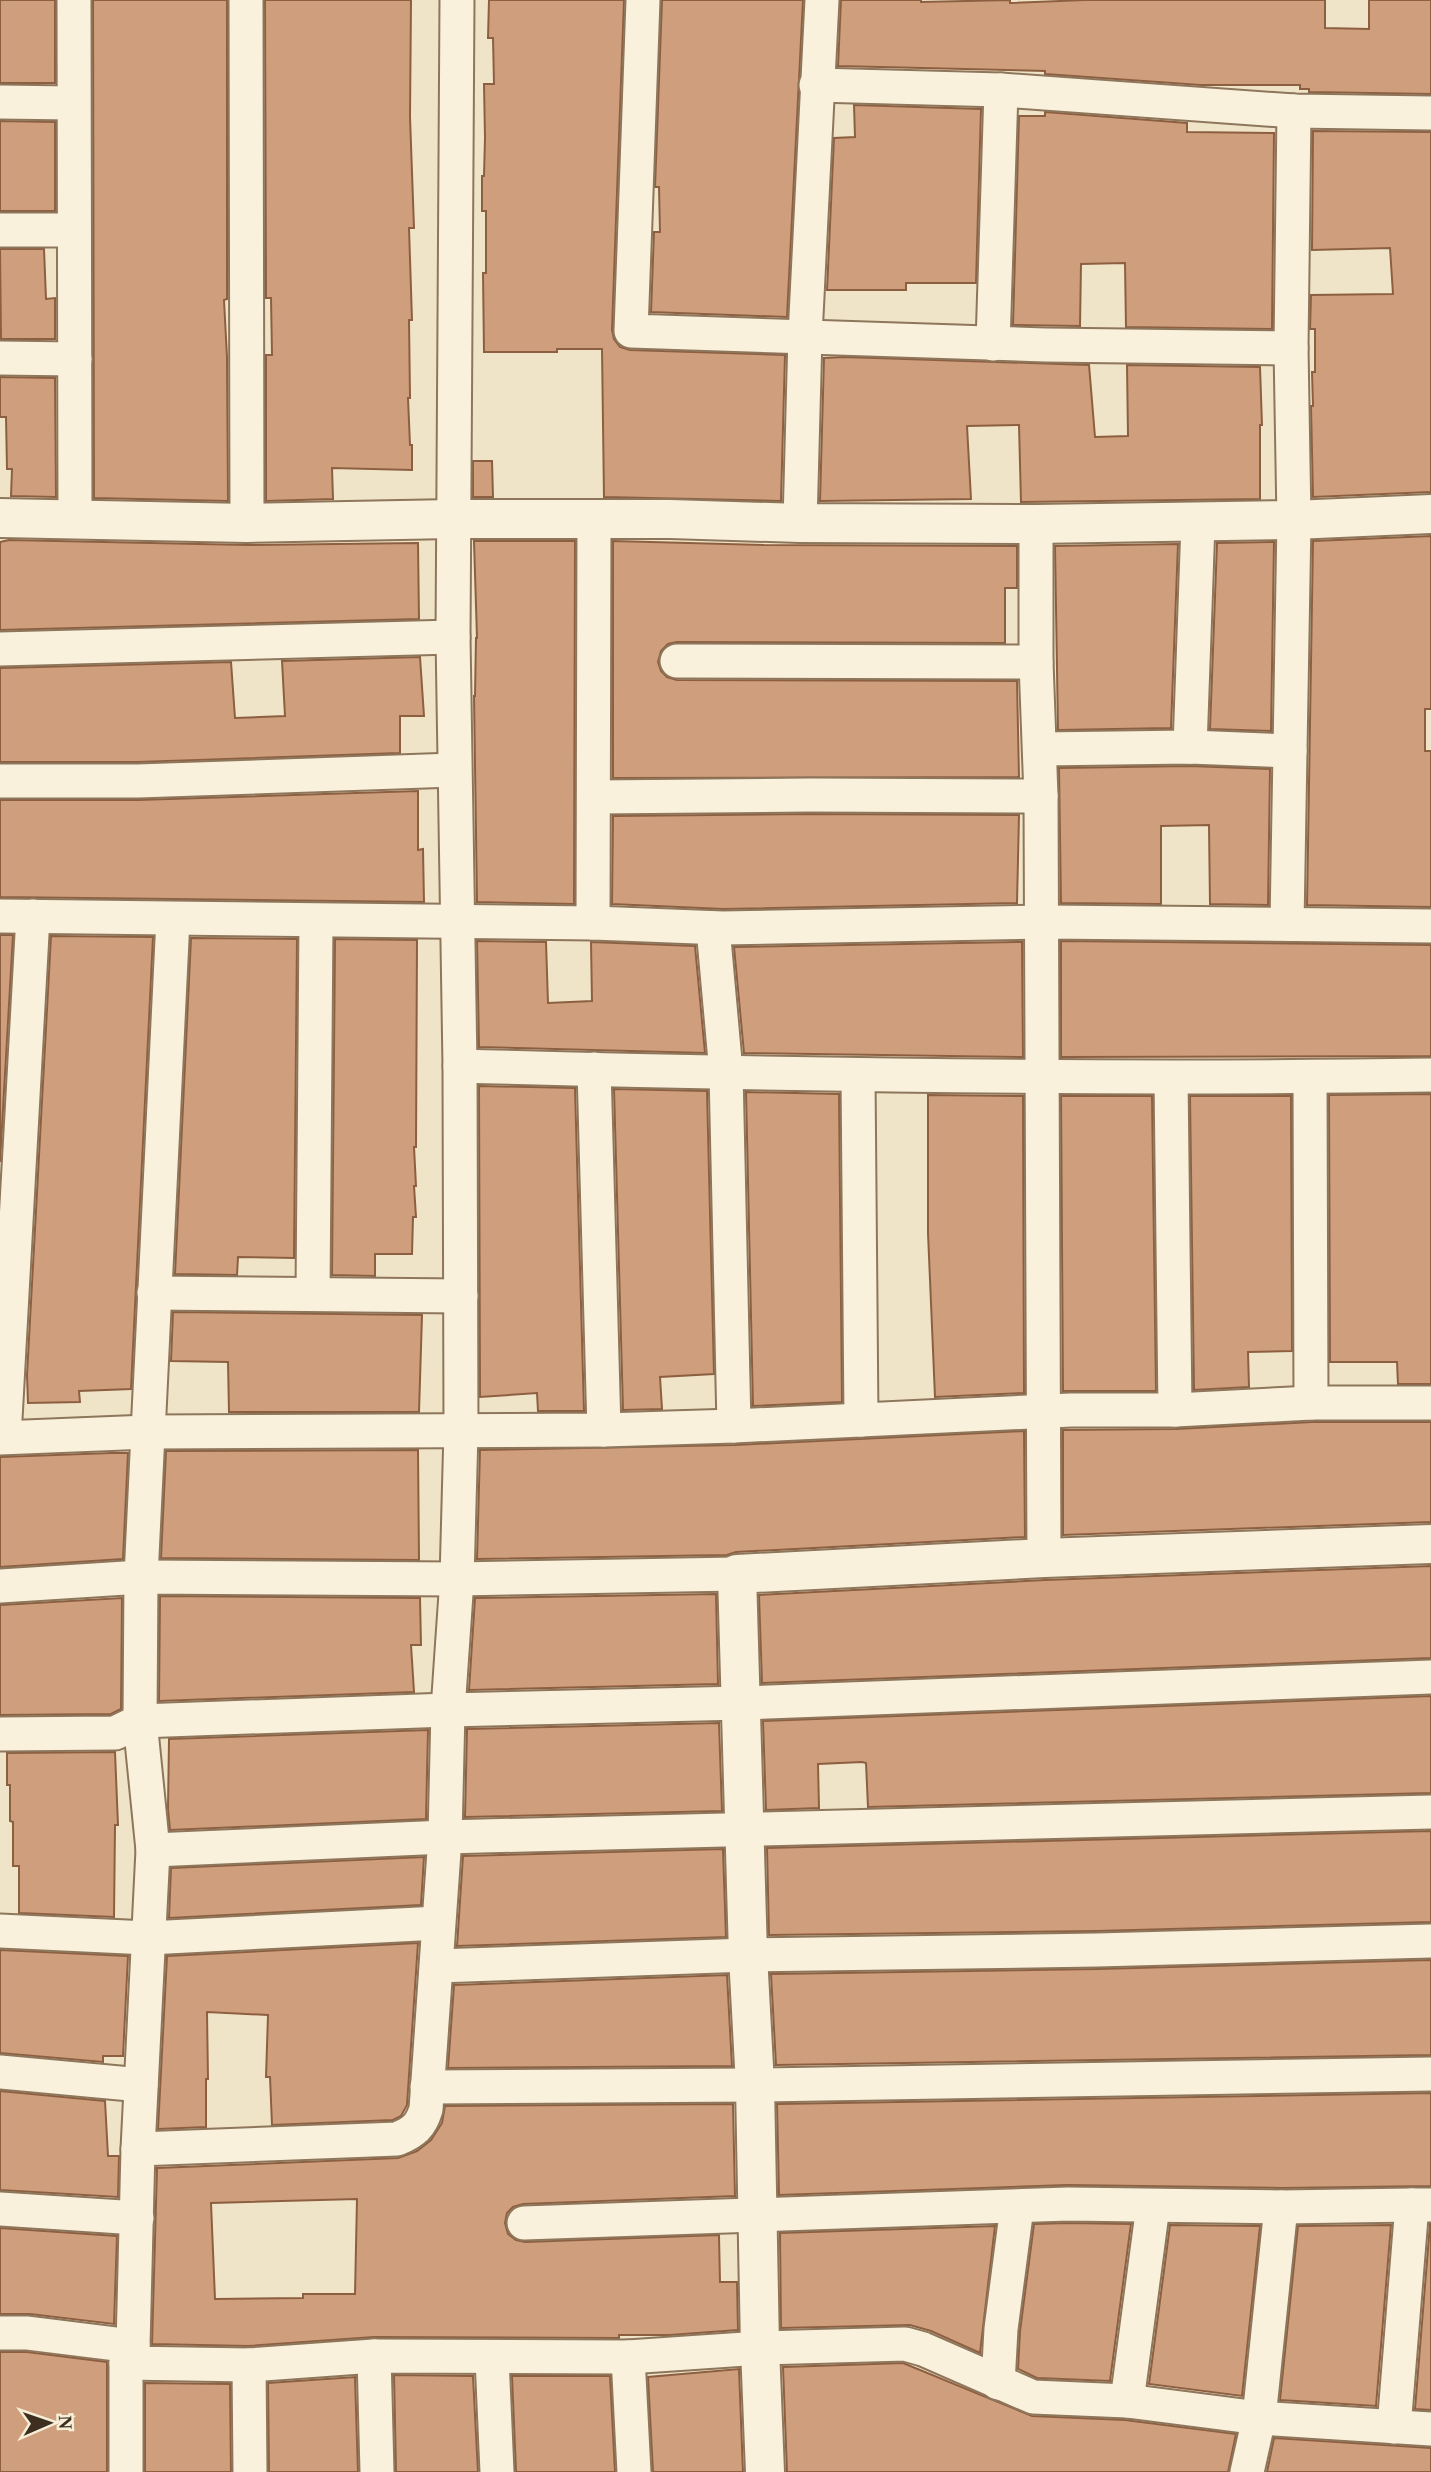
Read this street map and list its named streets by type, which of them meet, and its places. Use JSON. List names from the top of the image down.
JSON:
{
  "north": "right"
}
